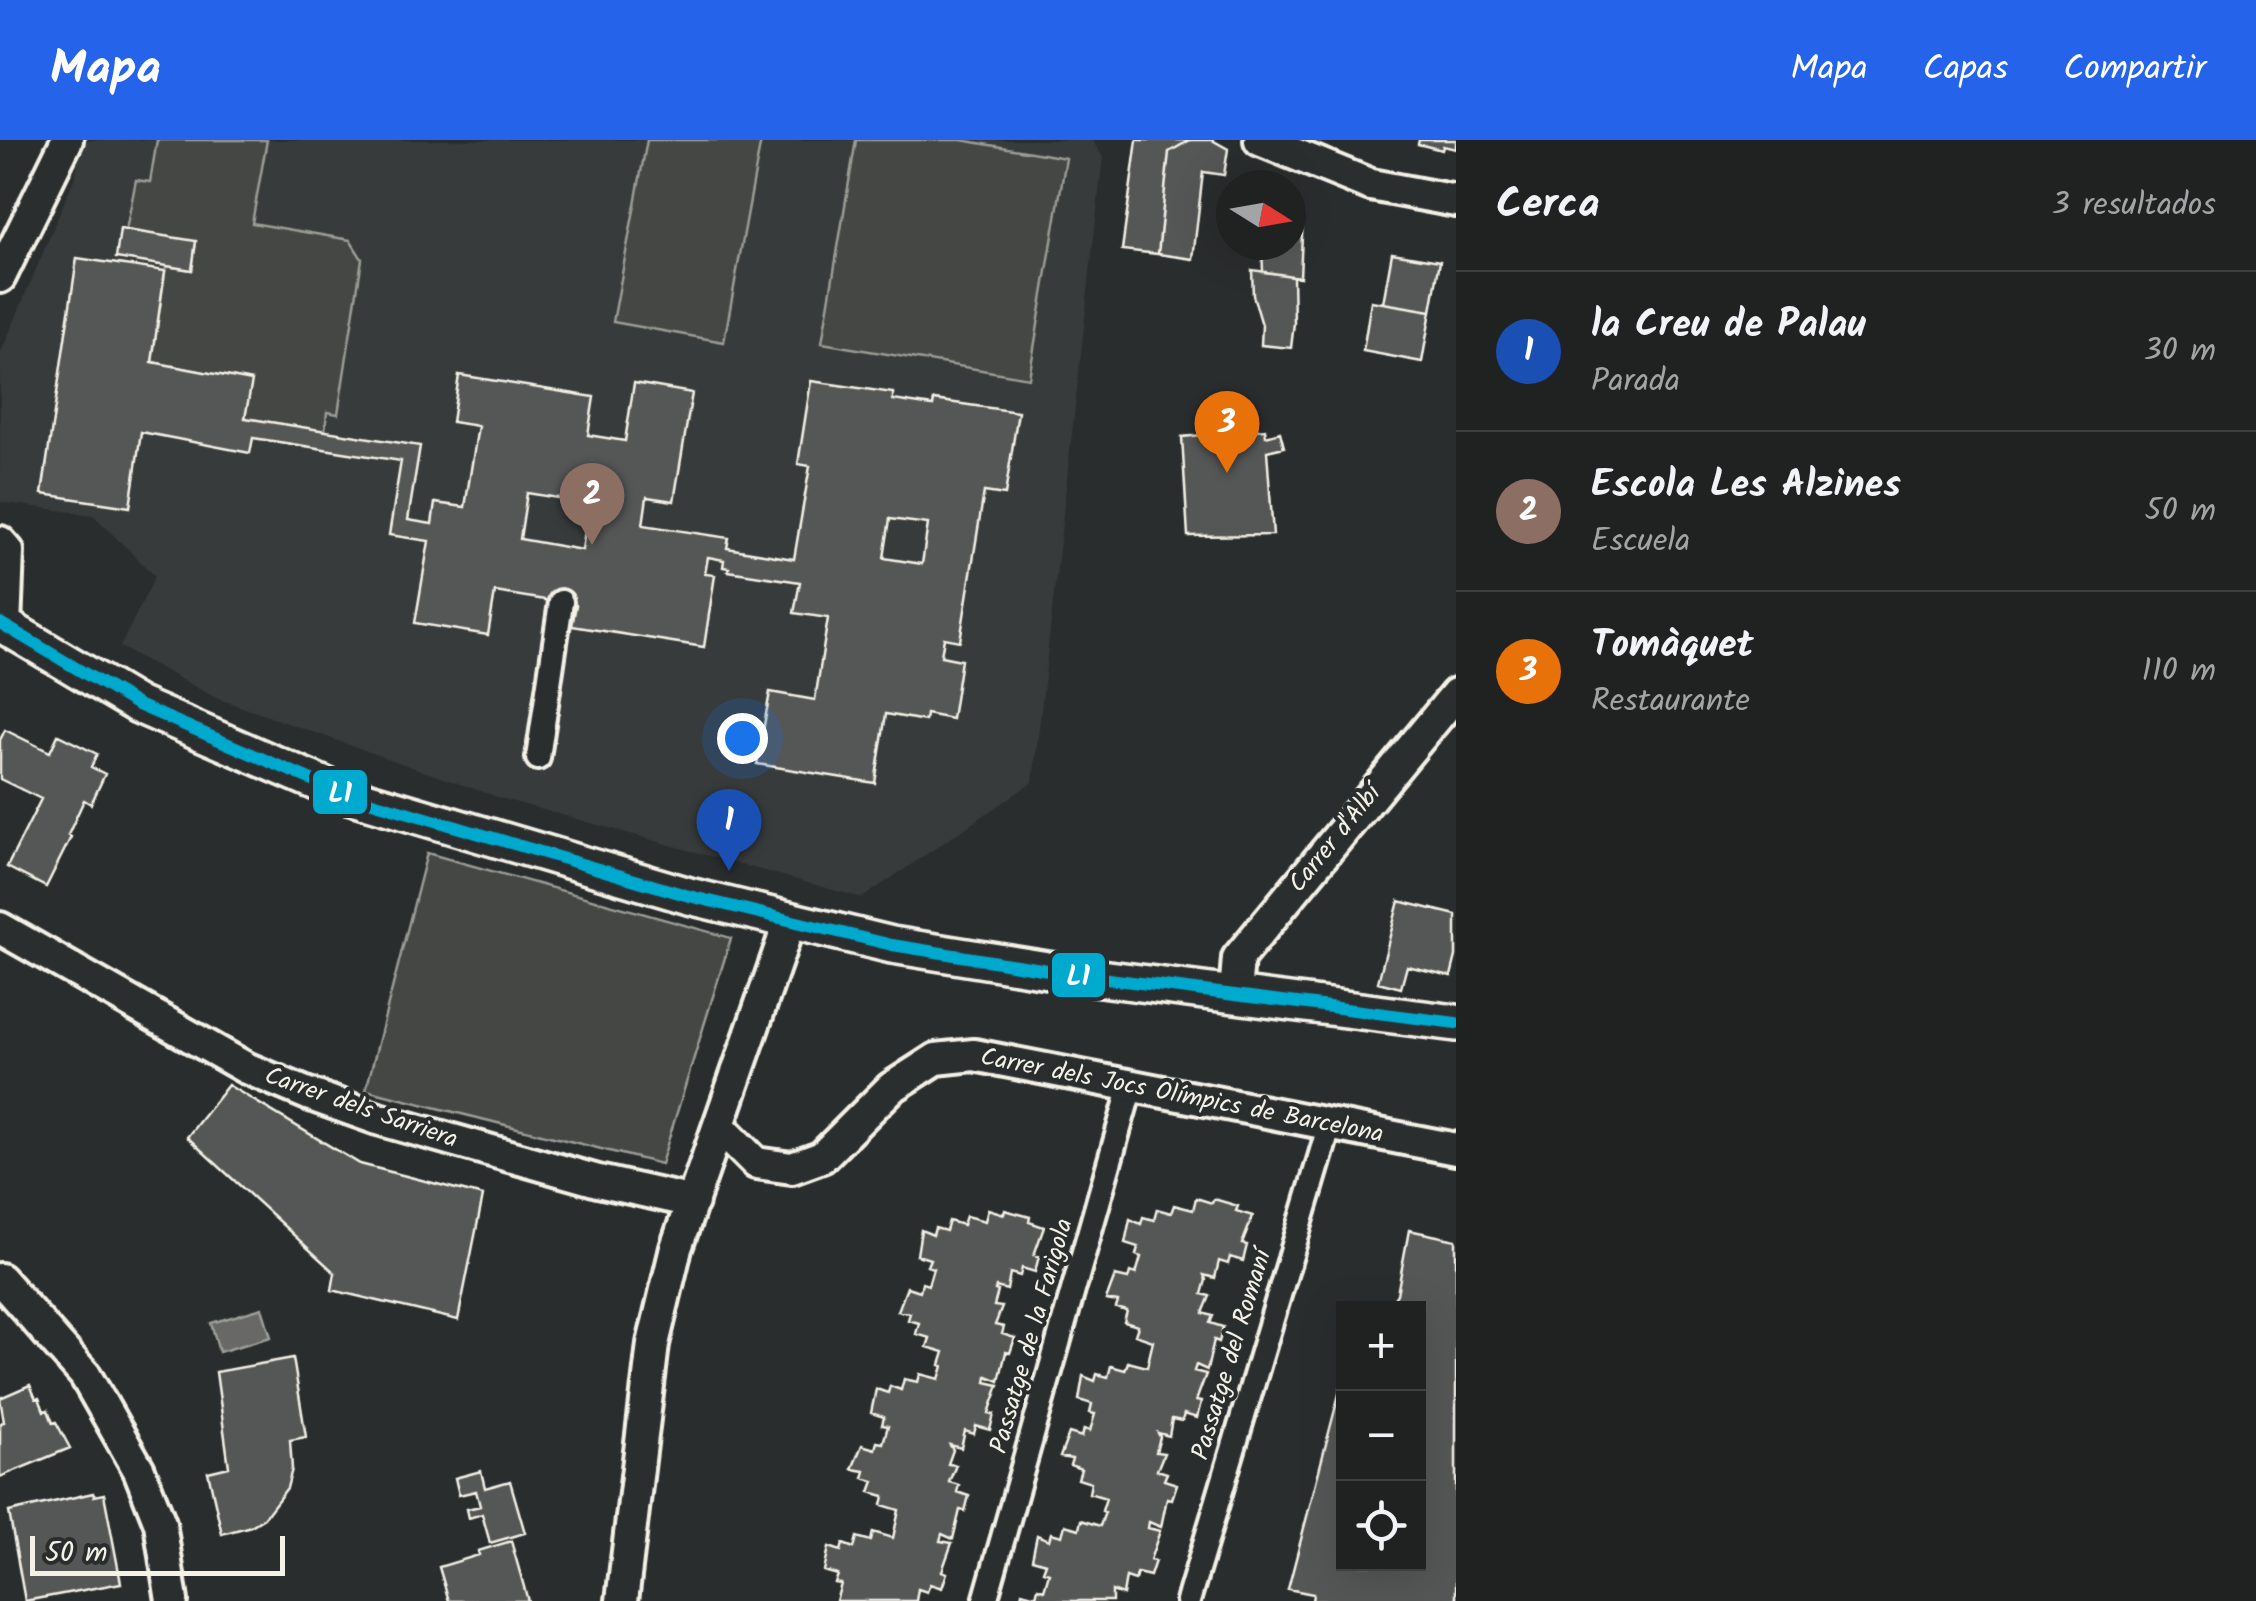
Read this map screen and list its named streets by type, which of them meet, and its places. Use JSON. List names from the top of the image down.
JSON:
{
  "streets": {
    "street": [
      "Carrer d'Albí",
      "Carrer dels Jocs Olímpics de Barcelona",
      "Carrer dels Sarriera",
      "Passatge de la Farigola",
      "Passatge del Romaní"
    ]
  },
  "crossings": [
    ["Carrer dels Jocs Olímpics de Barcelona", "Passatge de la Farigola"],
    ["Carrer dels Jocs Olímpics de Barcelona", "Passatge del Romaní"]
  ],
  "lines": ["transit line L1"],
  "scale_bar": "50 m",
  "north": "right",
  "page": {
    "header": "Mapa",
    "nav": ["Mapa", "Capas", "Compartir"],
    "heading": ["Cerca", "3 resultados"],
    "list": [
      {
        "mark": "1",
        "name": "la Creu de Palau",
        "note": "Parada",
        "value": "30 m"
      },
      {
        "mark": "2",
        "name": "Escola Les Alzines",
        "note": "Escuela",
        "value": "50 m"
      },
      {
        "mark": "3",
        "name": "Tomàquet",
        "note": "Restaurante",
        "value": "110 m"
      }
    ],
    "pins": ["3", "2", "1"],
    "map_buttons": ["+", "−"],
    "scale": "50 m"
  }
}
